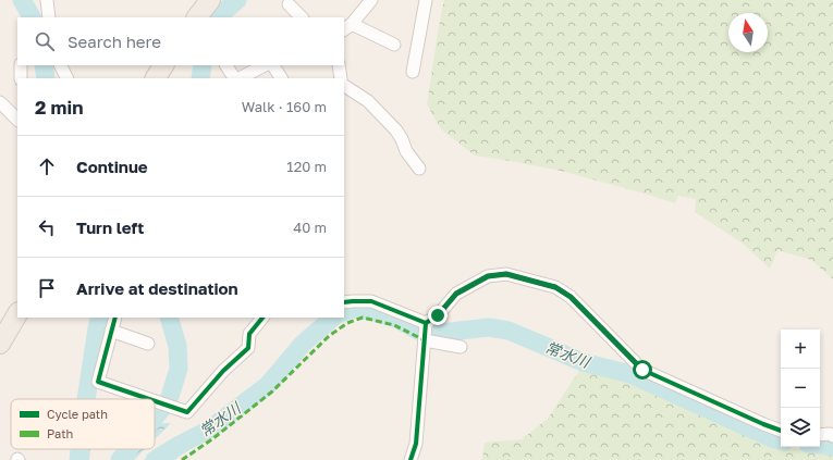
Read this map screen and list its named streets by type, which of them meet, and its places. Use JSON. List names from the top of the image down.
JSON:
{
  "water": ["常水川"],
  "legend": ["Cycle path", "Path"],
  "north": "top",
  "page": {
    "search": "Search here",
    "heading": ["2 min", "Walk · 160 m"],
    "list": [
      ["Continue", "120 m"],
      ["Turn left", "40 m"],
      "Arrive at destination"
    ],
    "map_buttons": ["+", "−"]
  }
}
